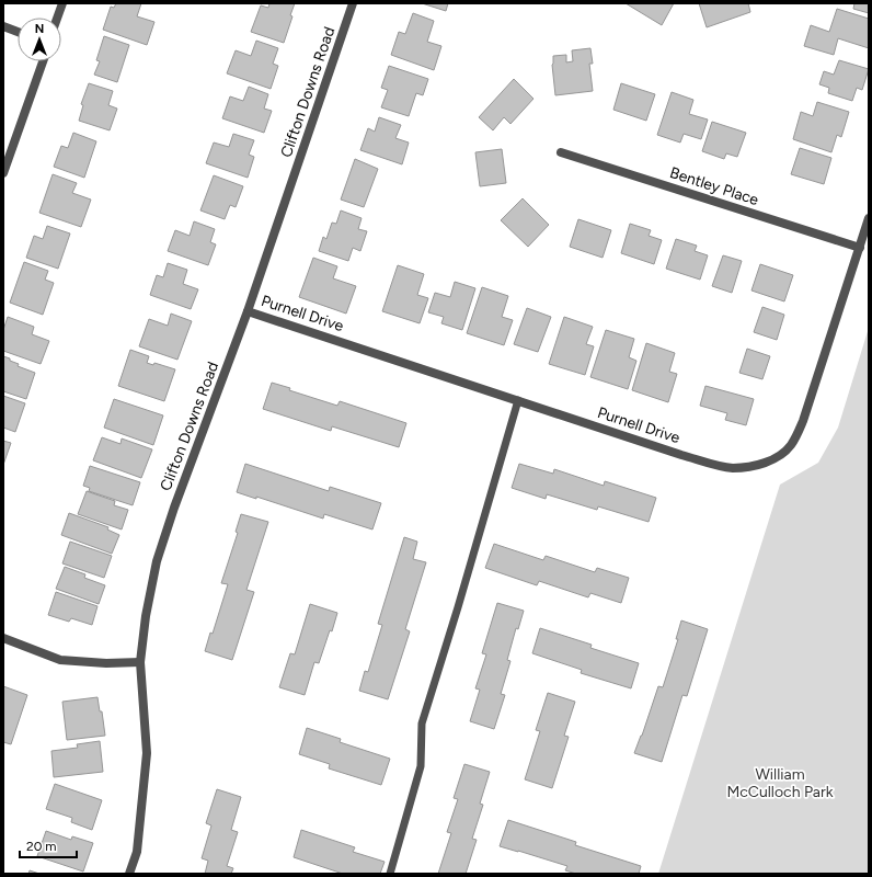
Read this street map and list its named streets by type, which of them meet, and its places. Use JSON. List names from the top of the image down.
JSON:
{
  "streets": {
    "street": ["Clifton Downs Road", "Bentley Place", "Purnell Drive"]
  },
  "crossings": [
    ["Clifton Downs Road", "Purnell Drive"],
    ["Bentley Place", "Purnell Drive"]
  ],
  "parks": ["William McCulloch Park"],
  "scale_bar": "20 m",
  "north": "top"
}
